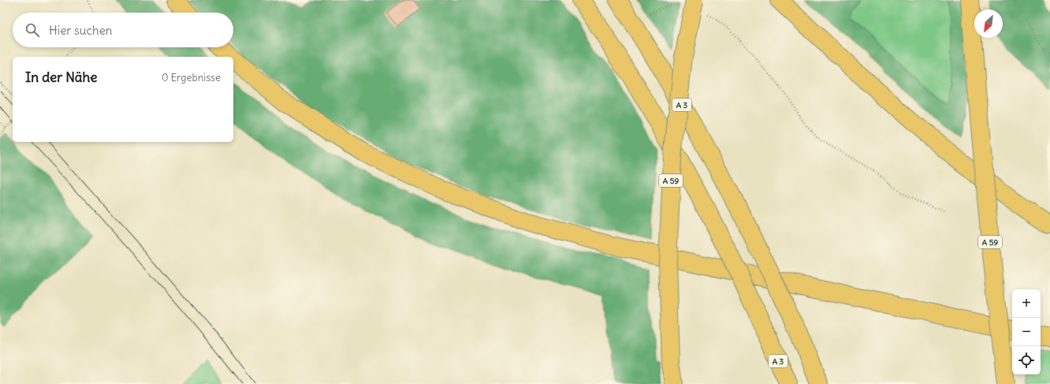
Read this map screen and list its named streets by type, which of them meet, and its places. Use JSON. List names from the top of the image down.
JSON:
{
  "streets": {
    "highway": ["A 3", "A 59"]
  },
  "north": "bottom left",
  "page": {
    "search": "Hier suchen",
    "heading": ["In der Nähe", "0 Ergebnisse"],
    "map_buttons": ["+", "−"]
  }
}
